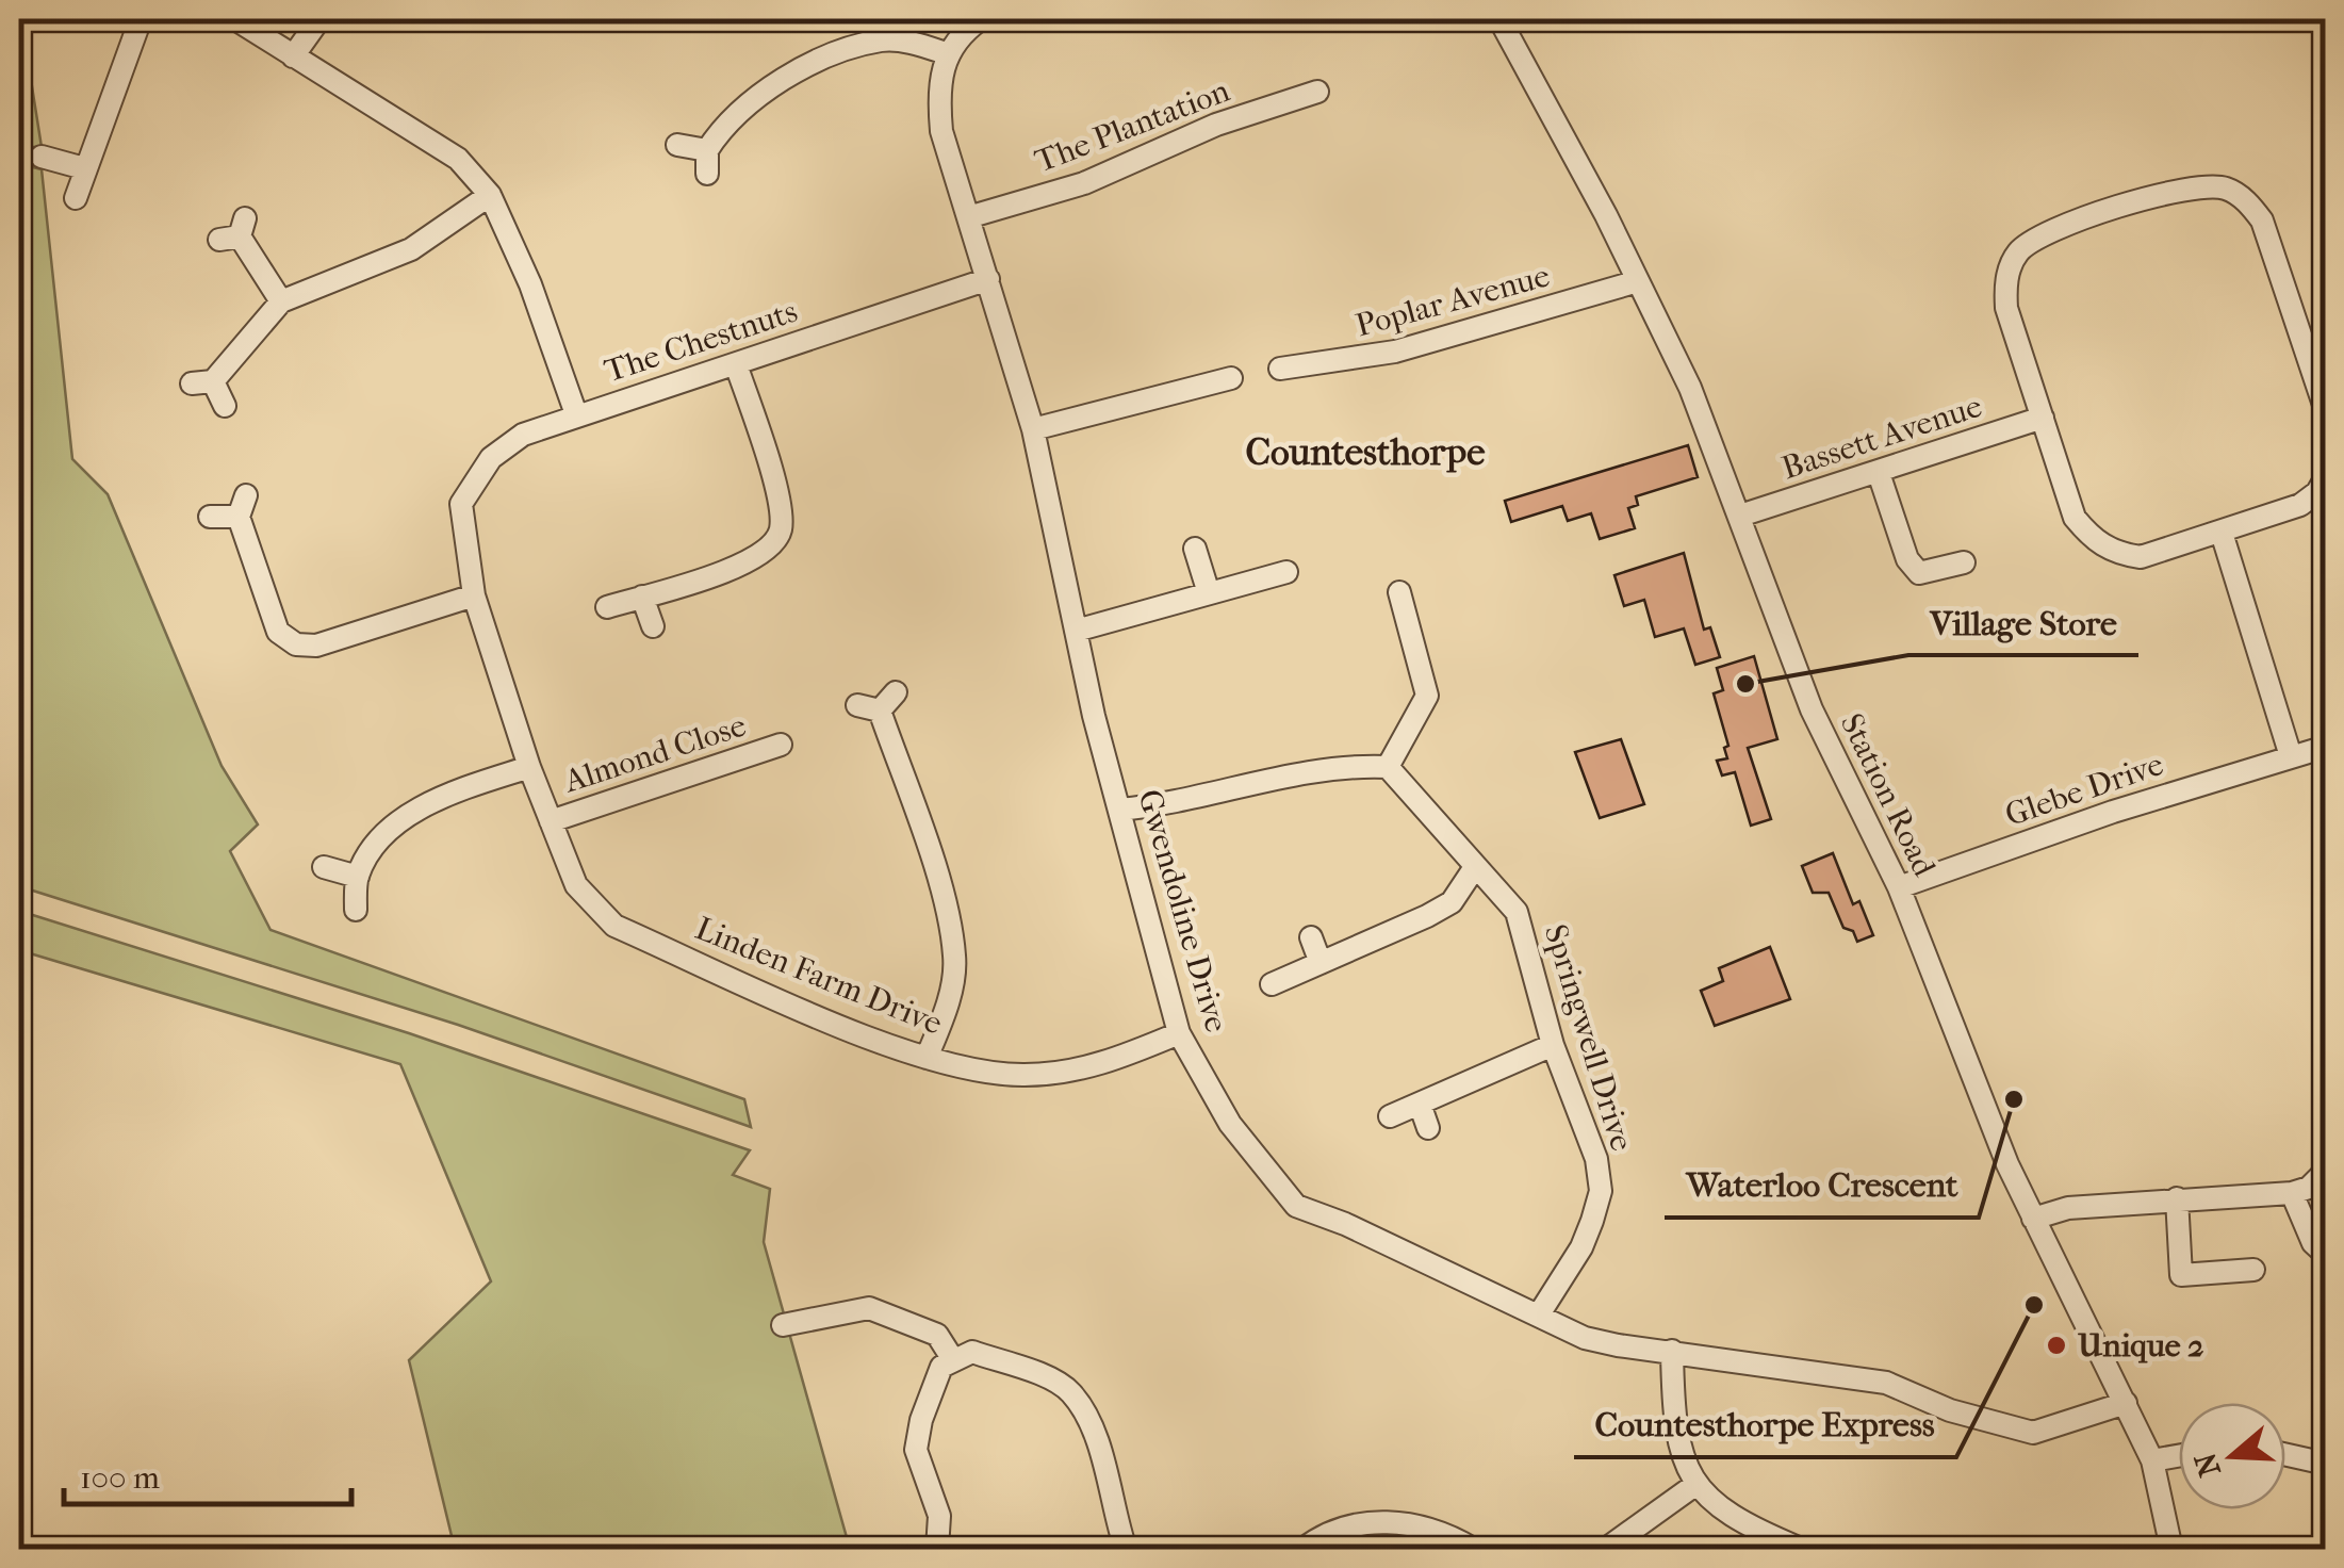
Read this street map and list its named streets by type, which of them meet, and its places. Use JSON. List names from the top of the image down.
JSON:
{
  "streets": {
    "street": [
      "The Plantation",
      "Poplar Avenue",
      "The Chestnuts",
      "Bassett Avenue",
      "Almond Close",
      "Glebe Drive",
      "Station Road",
      "Gwendoline Drive",
      "Linden Farm Drive",
      "Springwell Drive"
    ]
  },
  "crossings": [
    ["The Plantation", "Gwendoline Drive"],
    ["Poplar Avenue", "Station Road"],
    ["The Chestnuts", "Gwendoline Drive"],
    ["The Chestnuts", "Linden Farm Drive"],
    ["Bassett Avenue", "Station Road"],
    ["Almond Close", "Linden Farm Drive"],
    ["Glebe Drive", "Station Road"],
    ["Station Road", "Gwendoline Drive"],
    ["Gwendoline Drive", "Linden Farm Drive"],
    ["Gwendoline Drive", "Springwell Drive"]
  ],
  "districts": ["Countesthorpe"],
  "places": [
    "Village Store",
    "Waterloo Crescent",
    "Countesthorpe Express",
    "Unique 2"
  ],
  "scale_bar": "100 m",
  "north": "left"
}
